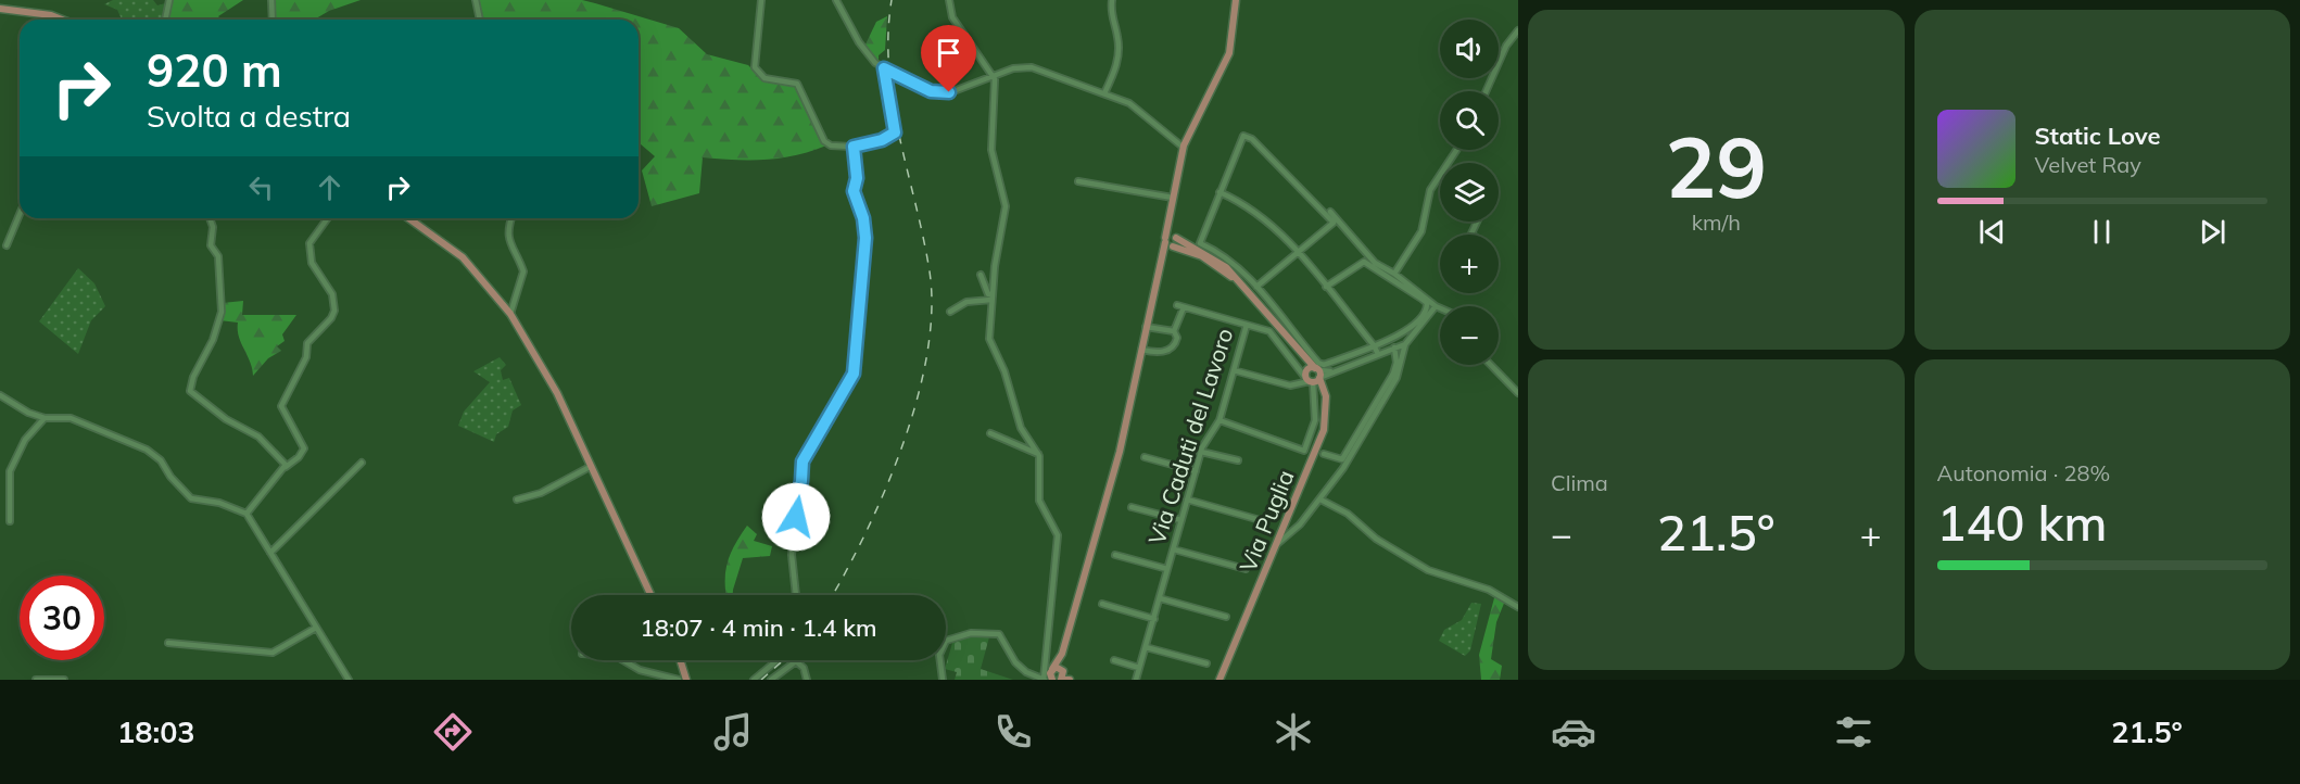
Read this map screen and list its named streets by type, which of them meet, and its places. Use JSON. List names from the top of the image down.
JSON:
{
  "streets": {
    "main road": ["Via Puglia"],
    "street": ["Via Caduti del Lavoro"]
  },
  "page": {
    "tile": [
      ["29", "km/h"],
      "Clima",
      ["Autonomia · 28%", "140 km"]
    ],
    "map_buttons": ["+", "−"],
    "turn": ["920 m", "Svolta a destra"],
    "song": ["Static Love", "Velvet Ray"],
    "heat": ["−", "21.5°", "+"],
    "limit": "30",
    "trip": "18:07 · 4 min · 1.4 km",
    "tabs": ["18:03", "21.5°"]
  }
}
